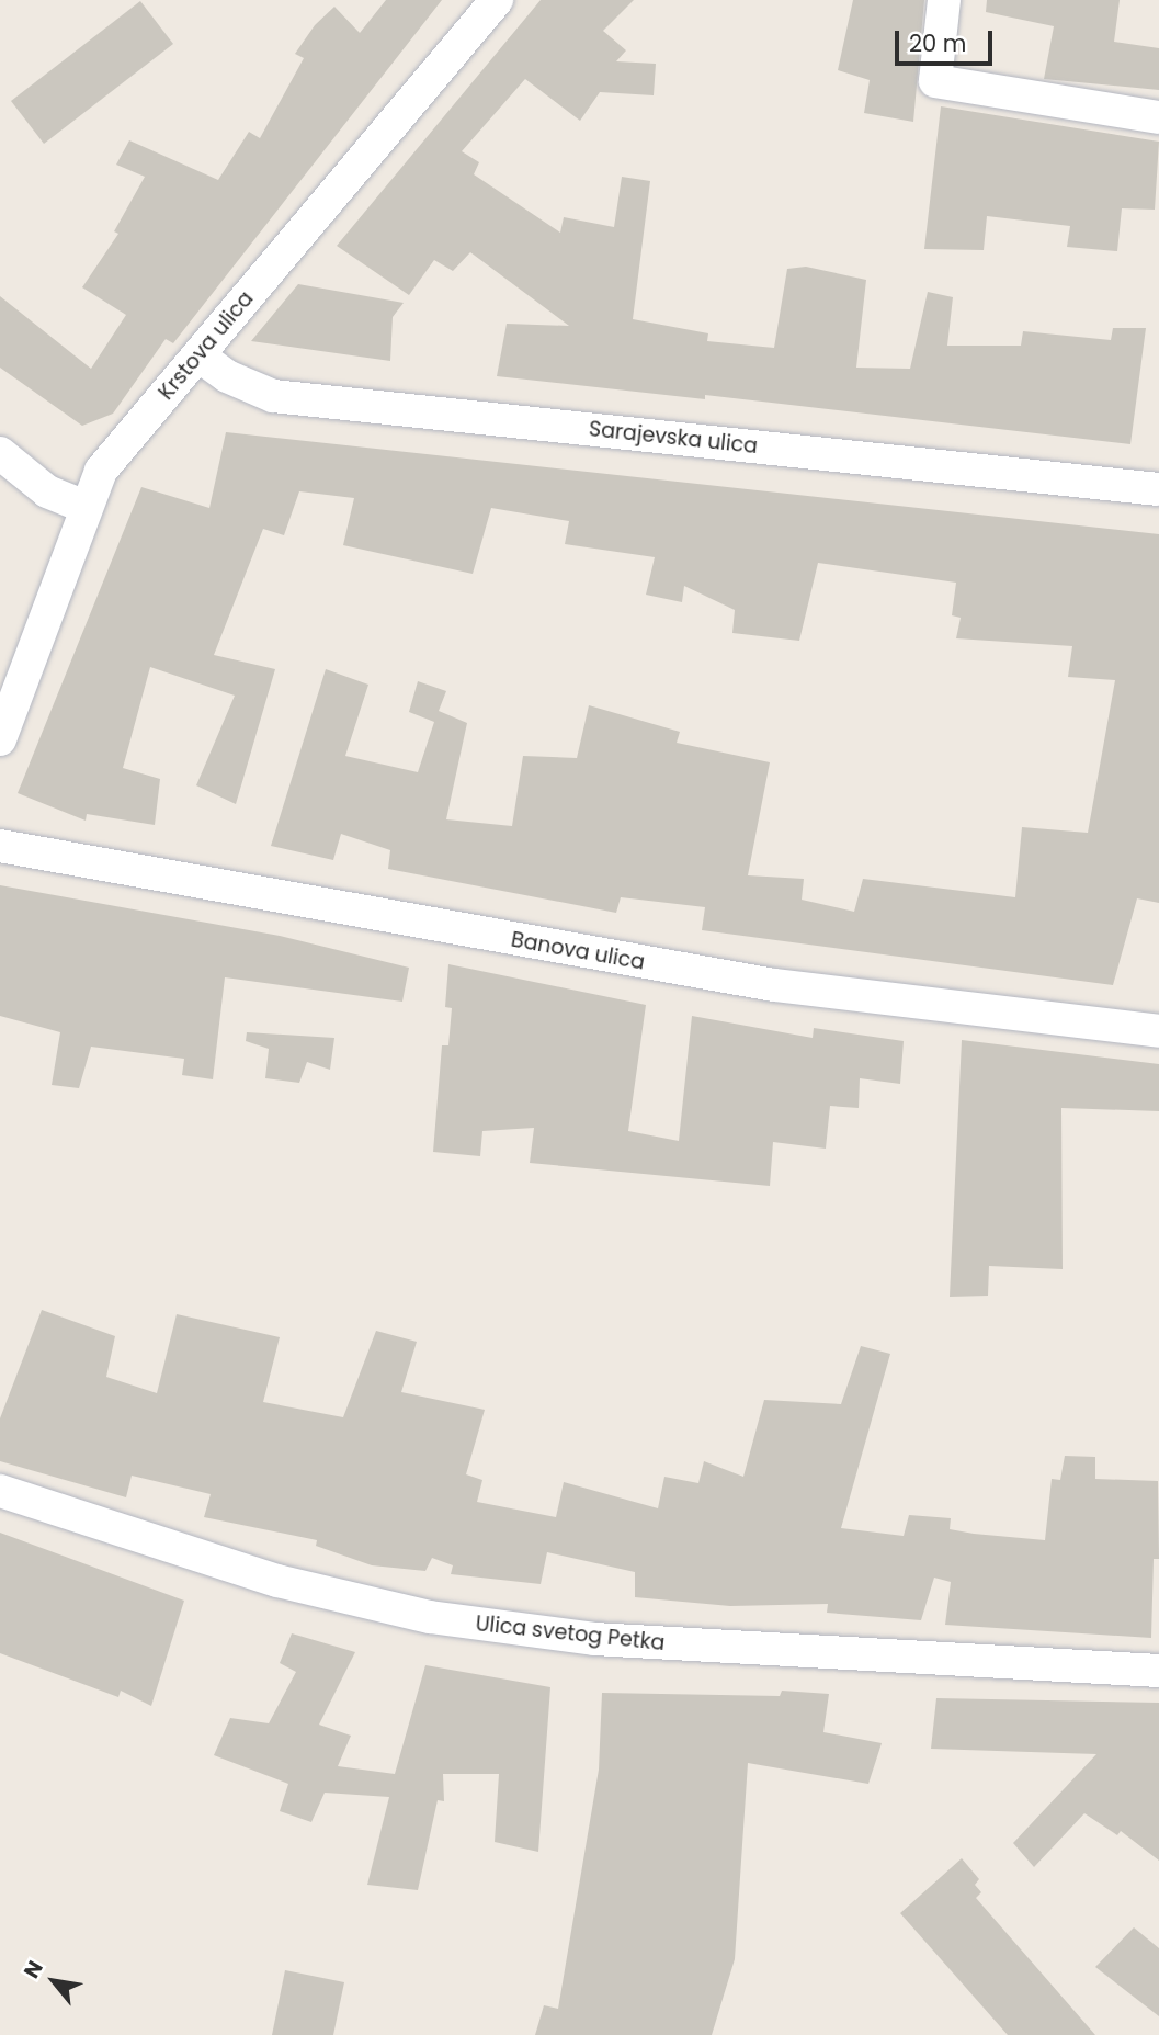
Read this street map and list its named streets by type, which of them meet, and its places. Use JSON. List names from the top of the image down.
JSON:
{
  "streets": {
    "street": [
      "Krstova ulica",
      "Sarajevska ulica",
      "Banova ulica",
      "Ulica svetog Petka"
    ]
  },
  "crossings": [
    ["Krstova ulica", "Sarajevska ulica"]
  ],
  "scale_bar": "20 m",
  "north": "top left"
}
